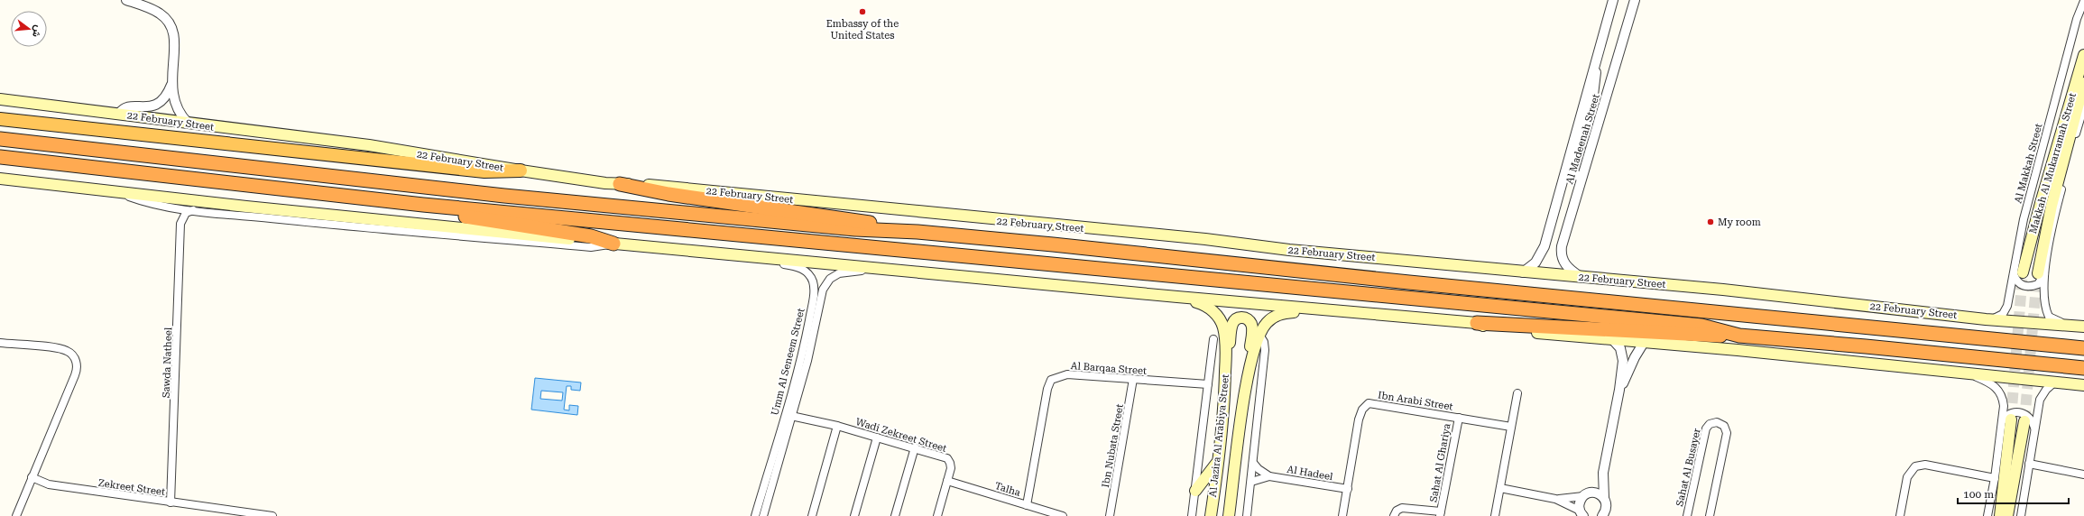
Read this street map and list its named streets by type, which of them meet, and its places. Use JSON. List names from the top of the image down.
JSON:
{
  "streets": {
    "highway": ["22 February Street"],
    "main road": ["Makkah Al Mukarramah Street", "Al Jazira Al Arabiya Street"],
    "street": [
      "Al Madeenah Street",
      "Al Makkah Street",
      "Umm Al Seneem Street",
      "Sawda Natheel",
      "Al Barqaa Street",
      "Ibn Arabi Street",
      "Wadi Zekreet Street",
      "Ibn Nubata Street",
      "Sahat Al Ghariya",
      "Sahat Al Busayer",
      "Al Hadeel",
      "Zekreet Street",
      "Talha"
    ]
  },
  "crossings": [
    ["22 February Street", "Al Madeenah Street"],
    ["22 February Street", "Al Makkah Street"],
    ["Al Makkah Street", "Makkah Al Mukarramah Street"],
    ["Umm Al Seneem Street", "Wadi Zekreet Street"],
    ["Sawda Natheel", "Zekreet Street"],
    ["Al Barqaa Street", "Al Jazira Al Arabiya Street"],
    ["Al Barqaa Street", "Ibn Nubata Street"],
    ["Al Barqaa Street", "Talha"],
    ["Ibn Arabi Street", "Sahat Al Ghariya"],
    ["Ibn Arabi Street", "Al Hadeel"],
    ["Wadi Zekreet Street", "Talha"]
  ],
  "places": ["Embassy of the United States", "My room"],
  "scale_bar": "100 m",
  "north": "right"
}
